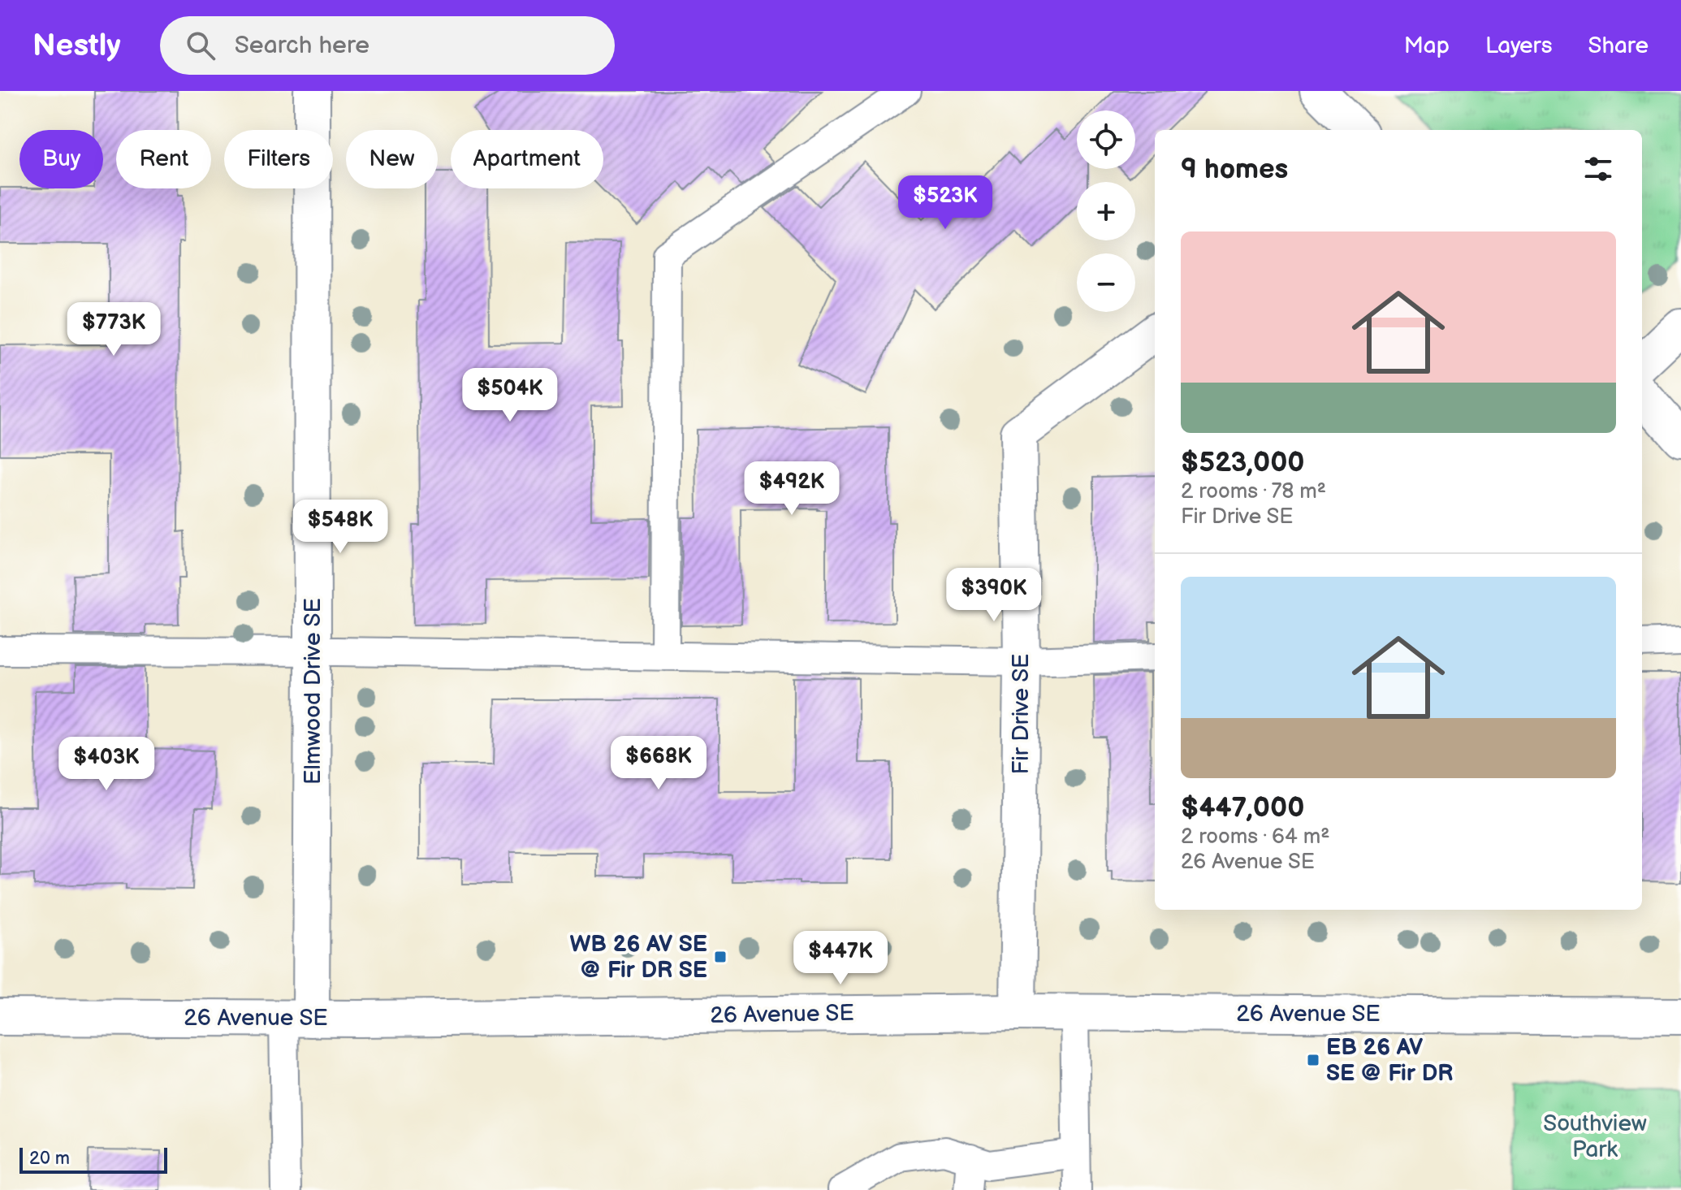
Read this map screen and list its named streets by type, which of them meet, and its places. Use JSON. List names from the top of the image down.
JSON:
{
  "streets": {
    "street": ["Elmwood Drive SE", "Fir Drive SE", "26 Avenue SE"]
  },
  "crossings": [
    ["Elmwood Drive SE", "26 Avenue SE"],
    ["Fir Drive SE", "26 Avenue SE"]
  ],
  "parks": ["Southview Park"],
  "places": {
    "transit": ["WB 26 AV SE @ Fir DR SE", "EB 26 AV SE @ Fir DR"]
  },
  "scale_bar": "20 m",
  "page": {
    "header": "Nestly",
    "search": "Search here",
    "nav": ["Map", "Layers", "Share"],
    "map_buttons": ["+", "−"],
    "chip": [
      "Buy",
      "Rent",
      "Filters",
      "New",
      "Apartment"
    ],
    "heading": "9 homes",
    "price": [
      "$523K",
      "$773K",
      "$504K",
      "$492K",
      "$548K",
      "$390K",
      "$668K",
      "$403K",
      "$447K"
    ],
    "list": [
      {
        "name": "$523,000",
        "note": "2 rooms · 78 m² · Fir Drive SE"
      },
      {
        "name": "$447,000",
        "note": "2 rooms · 64 m² · 26 Avenue SE"
      }
    ],
    "scale": "20 m"
  }
}
